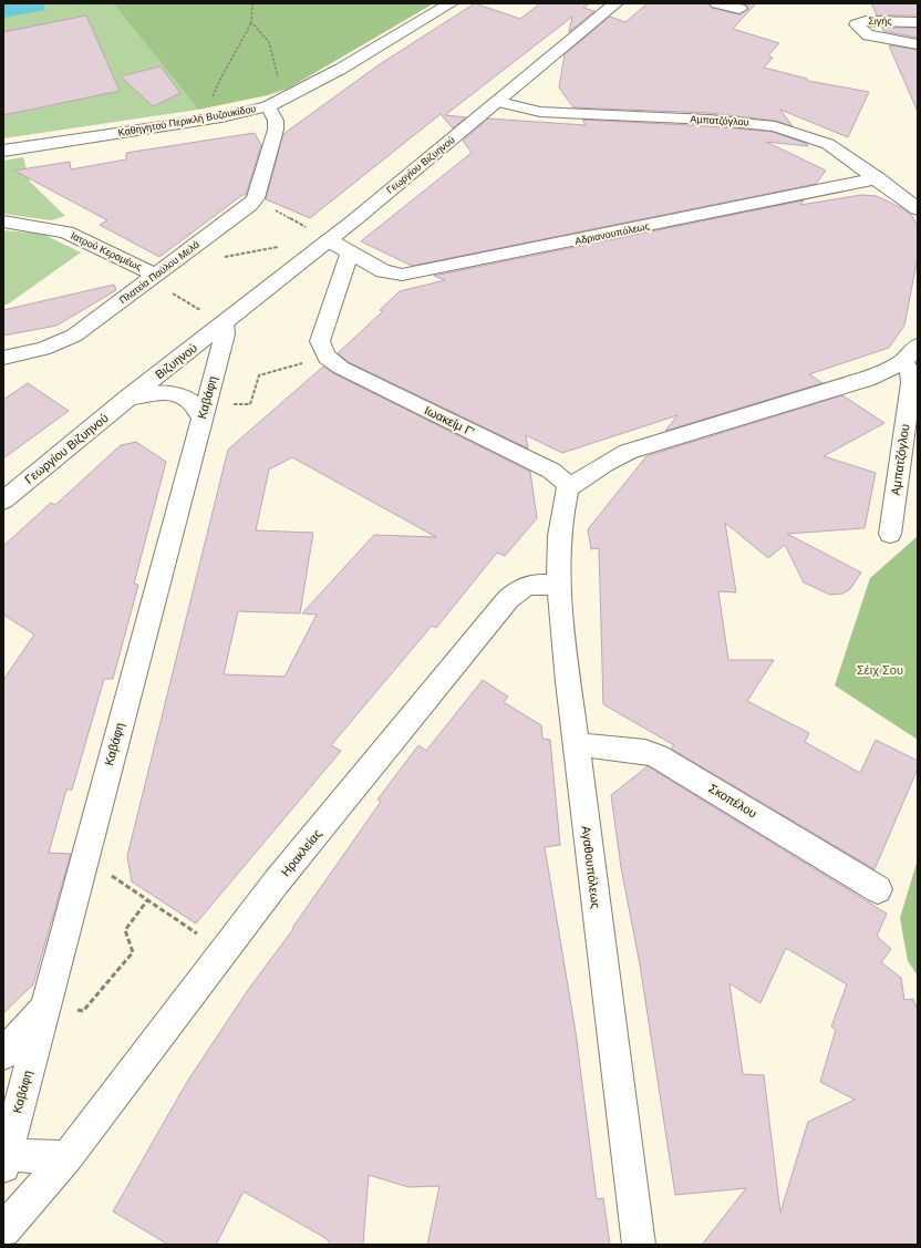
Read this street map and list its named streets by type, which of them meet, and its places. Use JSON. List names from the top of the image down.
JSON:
{
  "streets": {
    "street": [
      "Σιγής",
      "Καθηγητού Περικλή Βυζουκίδου",
      "Αμπατζόγλου",
      "Γεωργίου Βιζυηνού",
      "Αδριανουπόλεως",
      "Ιατρού Κεραμέως",
      "Πλατεία Παύλου Μελά",
      "Βιζυηνού",
      "Καβάφη",
      "Ιωακείμ Γ'",
      "Σκοπέλου",
      "Ηρακλείας",
      "Αγαθουπόλεως"
    ]
  },
  "crossings": [
    ["Καθηγητού Περικλή Βυζουκίδου", "Πλατεία Παύλου Μελά"],
    ["Αμπατζόγλου", "Γεωργίου Βιζυηνού"],
    ["Αμπατζόγλου", "Αδριανουπόλεως"],
    ["Αμπατζόγλου", "Ιωακείμ Γ'"],
    ["Αμπατζόγλου", "Αγαθουπόλεως"],
    ["Γεωργίου Βιζυηνού", "Βιζυηνού"],
    ["Γεωργίου Βιζυηνού", "Καβάφη"],
    ["Ιατρού Κεραμέως", "Πλατεία Παύλου Μελά"],
    ["Βιζυηνού", "Καβάφη"],
    ["Ιωακείμ Γ'", "Αγαθουπόλεως"],
    ["Σκοπέλου", "Αγαθουπόλεως"],
    ["Ηρακλείας", "Αγαθουπόλεως"]
  ],
  "parks": ["Σέιχ Σου"]
}
